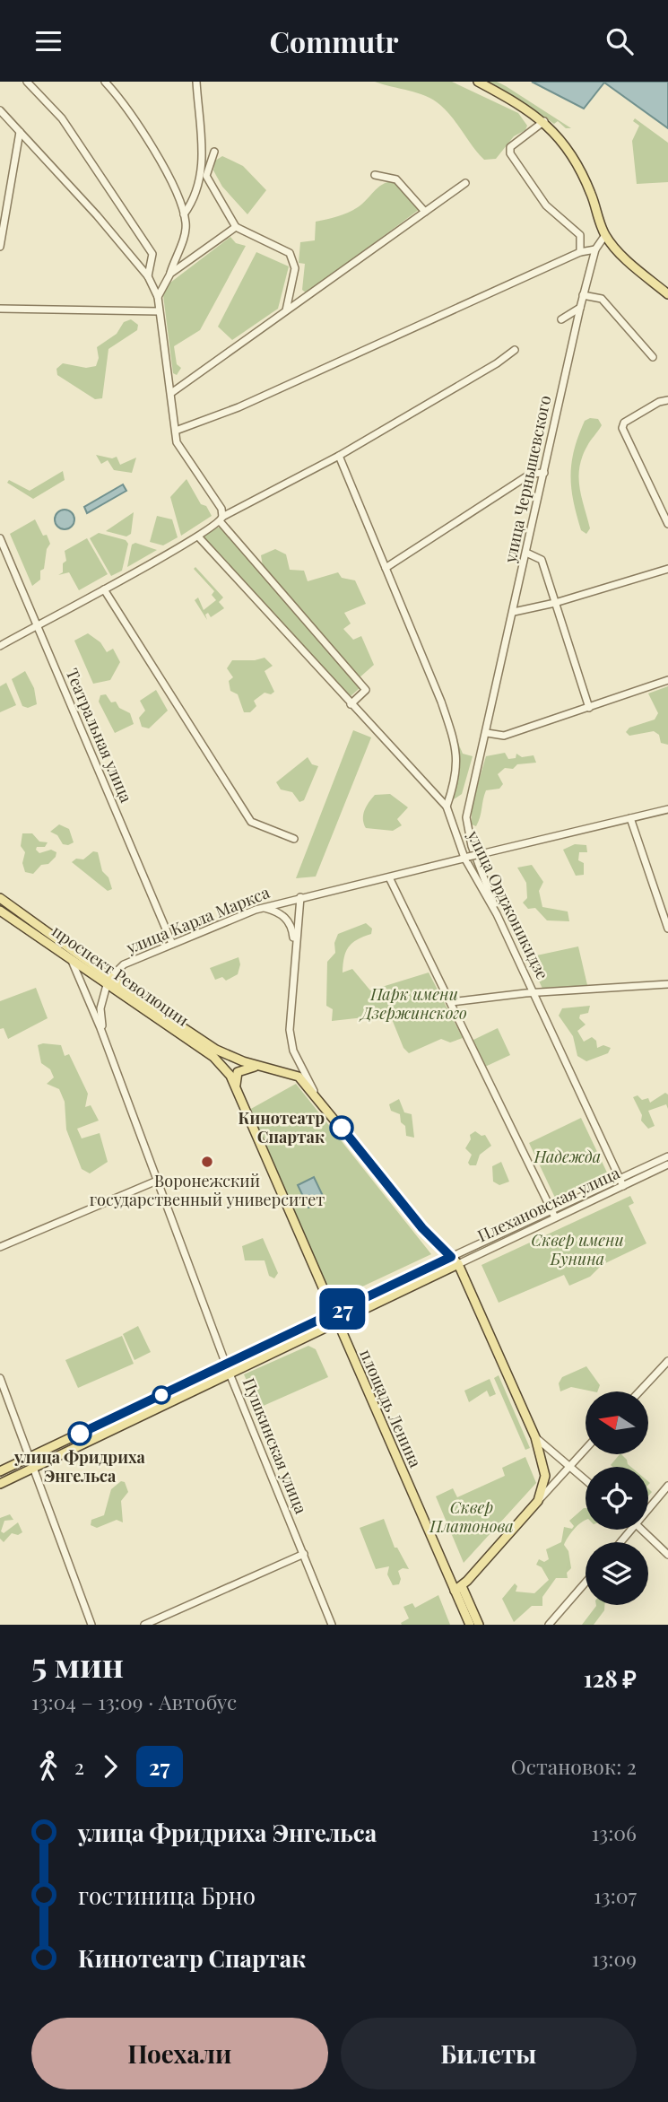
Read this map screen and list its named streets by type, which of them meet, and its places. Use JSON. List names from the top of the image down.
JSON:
{
  "streets": {
    "main road": [
      "проспект Революции",
      "Плехановская улица",
      "площадь Ленина",
      "Пушкинская улица"
    ],
    "street": [
      "улица Чернышевского",
      "Театральная улица",
      "улица Орджоникидзе",
      "улица Карла Маркса"
    ]
  },
  "crossings": [
    ["улица Чернышевского", "улица Орджоникидзе"],
    ["Театральная улица", "улица Карла Маркса"],
    ["улица Орджоникидзе", "улица Карла Маркса"],
    ["улица Орджоникидзе", "Плехановская улица"],
    ["улица Карла Маркса", "проспект Революции"],
    ["проспект Революции", "площадь Ленина"],
    ["проспект Революции", "Пушкинская улица"],
    ["Плехановская улица", "площадь Ленина"],
    ["Плехановская улица", "Пушкинская улица"]
  ],
  "parks": [
    "Парк имени Дзержинского",
    "Надежда",
    "Cквер имени Бунина",
    "Сквер Платонова"
  ],
  "places": ["Кинотеатр Спартак", "Воронежский государственный университет", "улица Фридриха Энгельса"],
  "lines": ["bus line 27"],
  "north": "left",
  "page": {
    "header": "Commutr",
    "on_map": "27",
    "heading": ["5 мин", "13:04 – 13:09 · Автобус", "128 ₽"],
    "legs": ["2", "27", "Остановок: 2"],
    "list": [
      {
        "name": "улица Фридриха Энгельса",
        "value": "13:06"
      },
      {
        "name": "гостиница Брно",
        "value": "13:07"
      },
      {
        "name": "Кинотеатр Спартак",
        "value": "13:09"
      }
    ],
    "buttons": ["Поехали", "Билеты"]
  }
}
